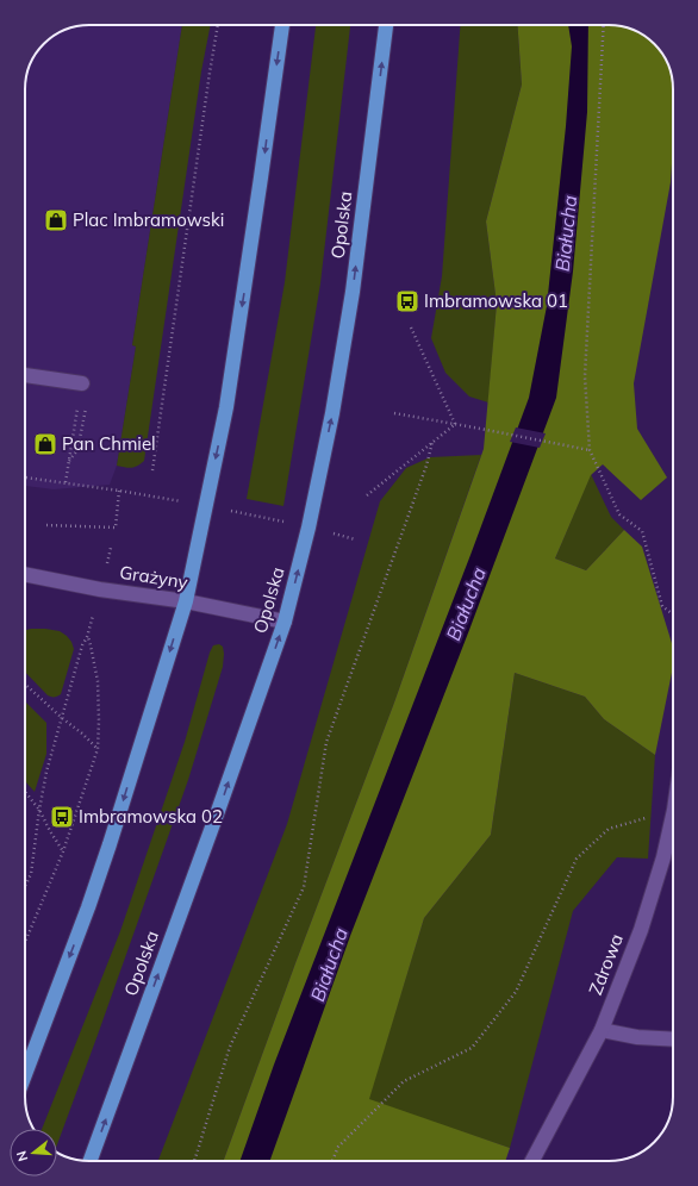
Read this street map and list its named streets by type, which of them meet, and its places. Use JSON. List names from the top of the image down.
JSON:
{
  "streets": {
    "main road": ["Opolska"],
    "street": ["Grażyny", "Zdrowa"]
  },
  "crossings": [
    ["Opolska", "Grażyny"]
  ],
  "water": ["Białucha"],
  "places": {
    "shop": ["Plac Imbramowski", "Pan Chmiel"],
    "bus stop": ["Imbramowska 01", "Imbramowska 02"]
  },
  "north": "left"
}
